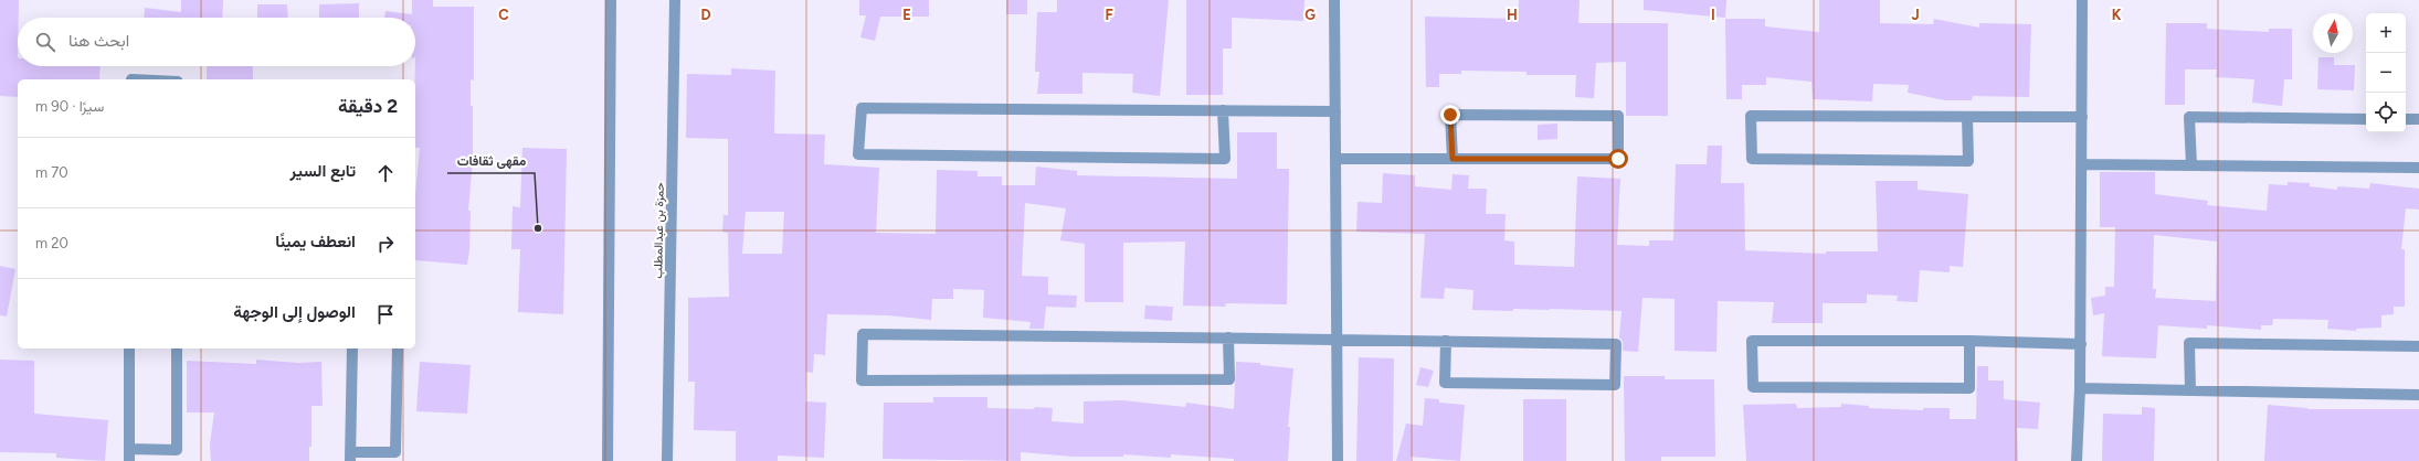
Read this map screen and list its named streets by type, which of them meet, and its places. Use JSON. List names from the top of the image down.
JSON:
{
  "streets": {
    "street": ["حمزة بن عبدالمطلب"]
  },
  "places": ["مقهى ثقافات"],
  "north": "top",
  "page": {
    "map_buttons": ["+", "−"],
    "search": "ابحث هنا",
    "heading": ["2 دقيقة", "سيرًا · 90 m"],
    "list": [
      ["تابع السير", "70 m"],
      ["انعطف يمينًا", "20 m"],
      "الوصول إلى الوجهة"
    ]
  },
  "grid": {
    "columns": [
      "C",
      "D",
      "E",
      "F",
      "G",
      "H",
      "I",
      "J",
      "K"
    ]
  }
}
